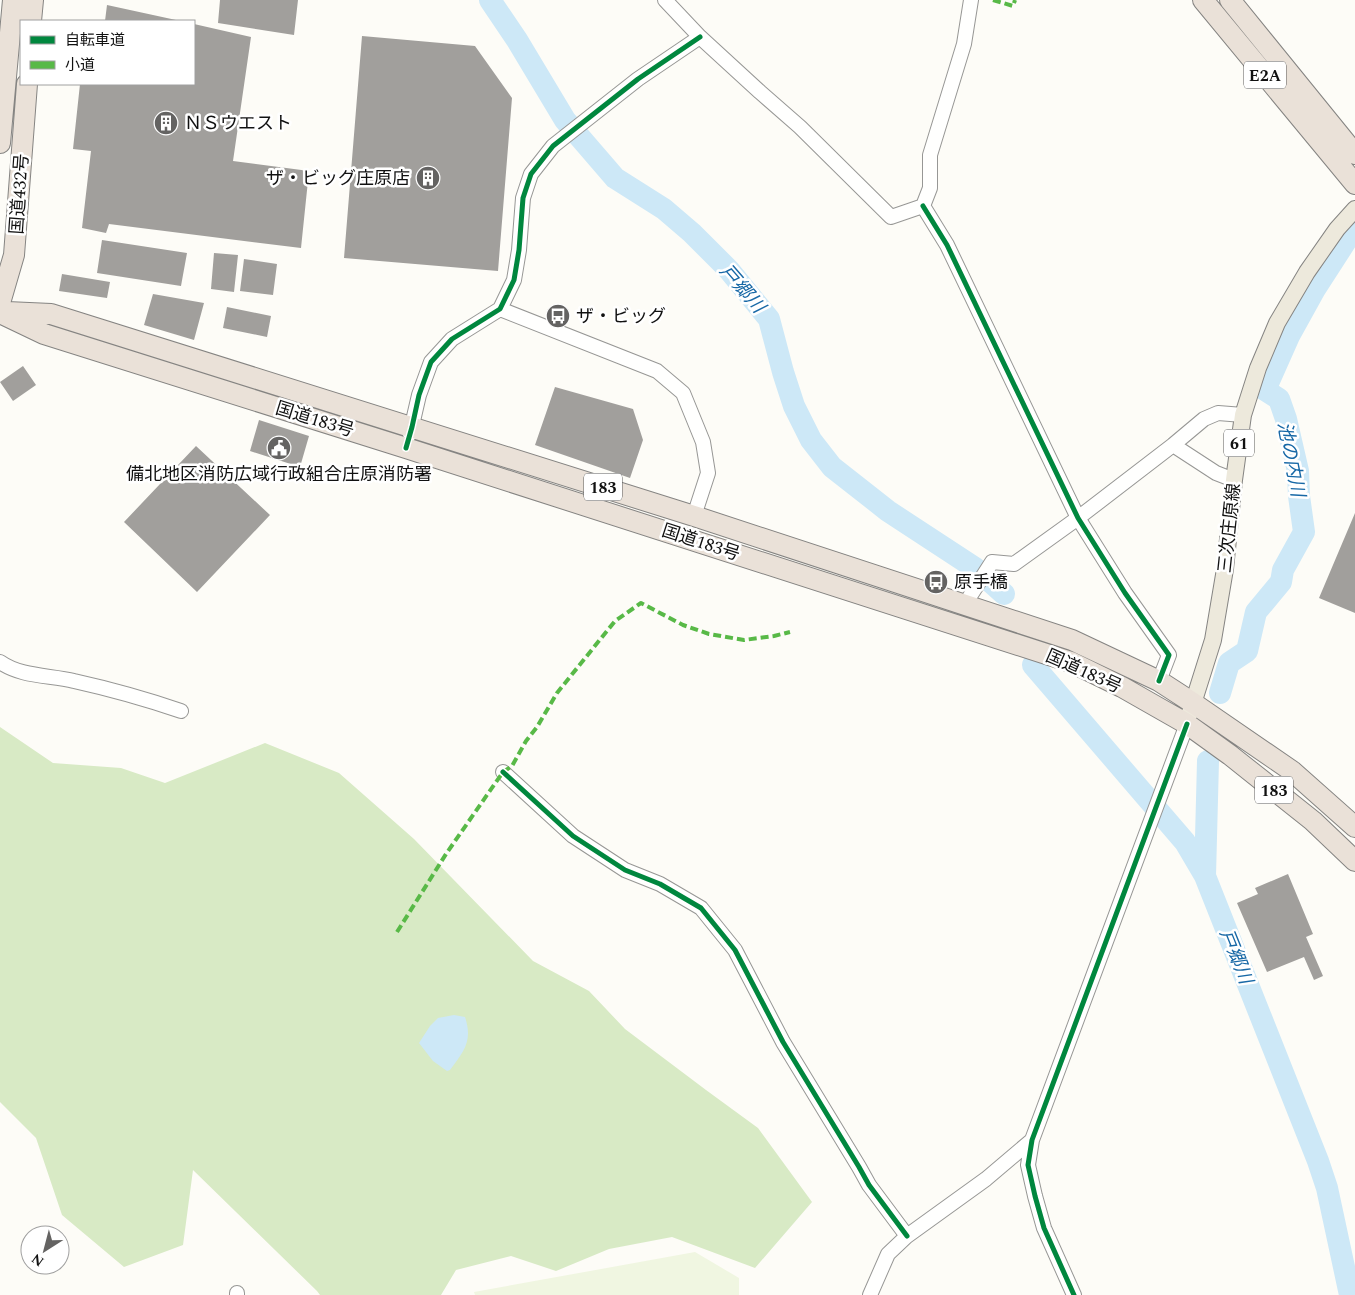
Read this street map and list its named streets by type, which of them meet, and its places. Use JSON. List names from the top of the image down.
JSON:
{
  "streets": {
    "highway": [
      "E2A",
      "国道432号",
      "国道183号",
      "183"
    ],
    "main road": ["61", "三次庄原線"]
  },
  "crossings": [
    ["国道183号", "三次庄原線"]
  ],
  "water": ["戸郷川", "池の内川"],
  "places": {
    "building": ["ＮＳウエスト", "ザ・ビッグ庄原店"],
    "bus stop": ["ザ・ビッグ", "原手橋"],
    "public building": ["備北地区消防広域行政組合庄原消防署"]
  },
  "legend": ["自転車道", "小道"],
  "north": "bottom left"
}
